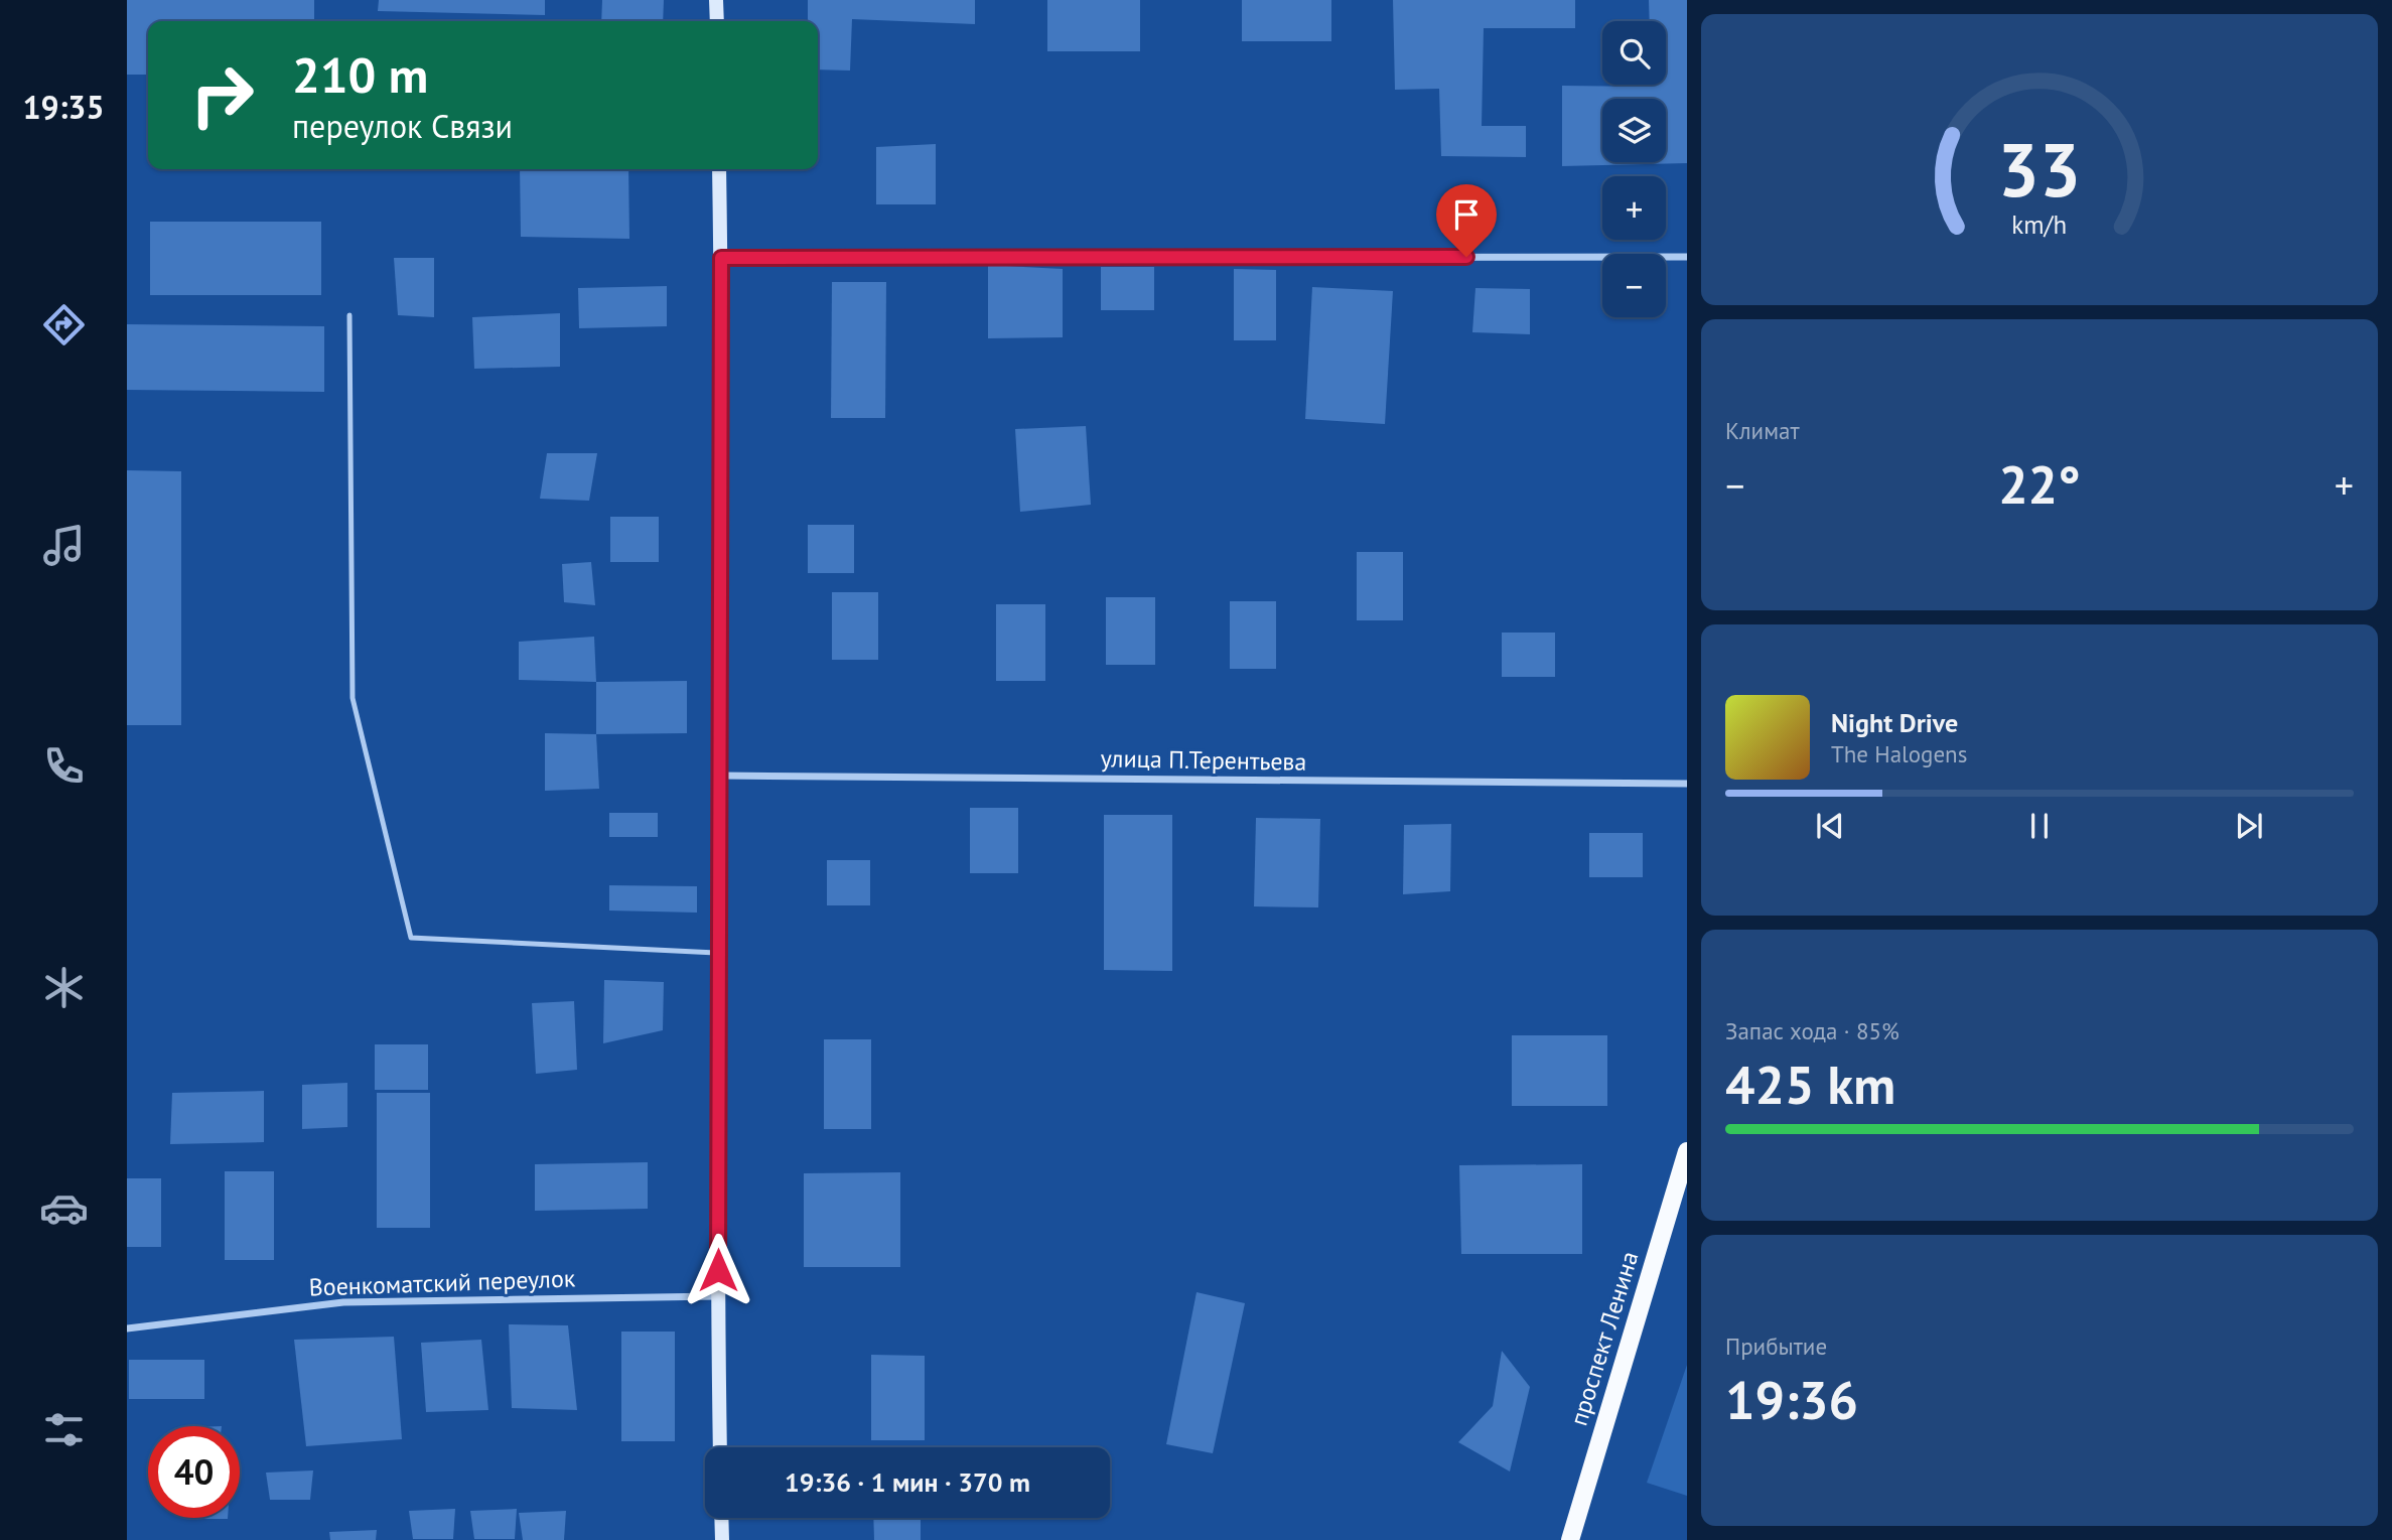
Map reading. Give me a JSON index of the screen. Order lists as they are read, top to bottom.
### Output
{
  "streets": {
    "main road": ["проспект Ленина"],
    "street": ["улица П.Терентьева", "Военкоматский переулок"]
  },
  "page": {
    "tabs": "19:35",
    "map_buttons": ["+", "−"],
    "turn": ["210 m", "переулок Связи"],
    "tile": [
      "Климат",
      ["Запас хода · 85%", "425 km"],
      ["Прибытие", "19:36"]
    ],
    "heat": ["−", "22°", "+"],
    "song": ["Night Drive", "The Halogens"],
    "limit": "40",
    "trip": "19:36 · 1 мин · 370 m",
    "gauge": ["33", "km/h"]
  }
}
